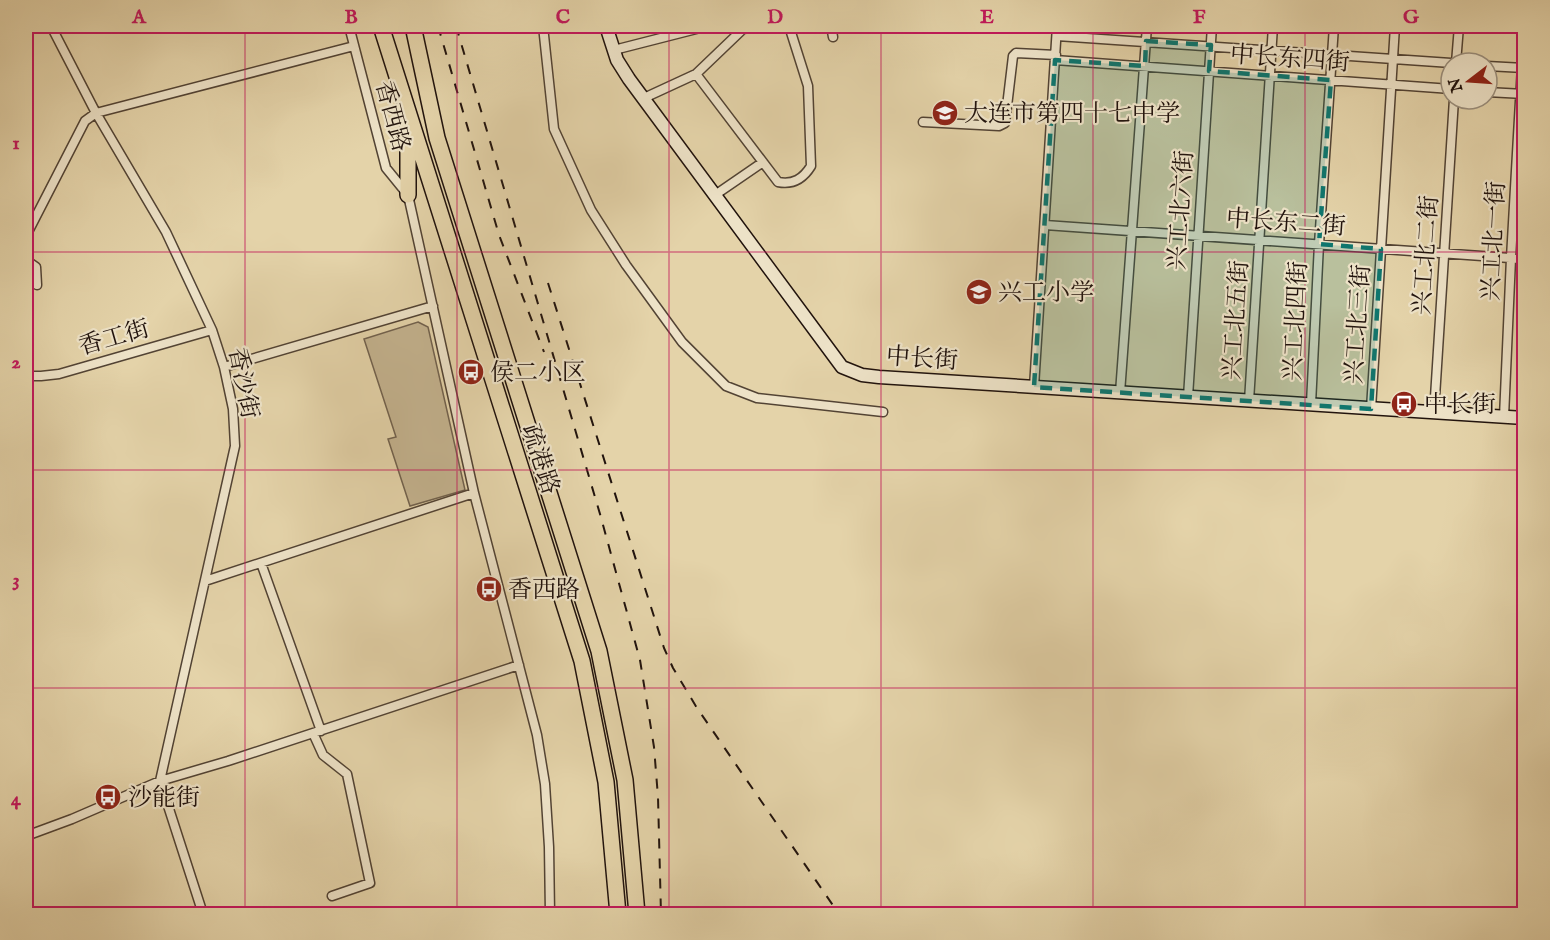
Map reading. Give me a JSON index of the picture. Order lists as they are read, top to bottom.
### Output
{
  "streets": {
    "highway": ["疏港路"],
    "street": [
      "中长东四街",
      "香西路",
      "兴工北六街",
      "中长东二街",
      "兴工北一街",
      "兴工北二街",
      "兴工北五街",
      "兴工北四街",
      "兴工北三街",
      "香工街",
      "中长街",
      "香沙街"
    ]
  },
  "crossings": [
    ["中长东四街", "兴工北六街"],
    ["中长东四街", "兴工北五街"],
    ["中长东四街", "兴工北四街"],
    ["中长东四街", "兴工北三街"],
    ["兴工北六街", "中长东二街"],
    ["兴工北六街", "中长街"],
    ["中长东二街", "兴工北一街"],
    ["中长东二街", "兴工北二街"],
    ["中长东二街", "兴工北五街"],
    ["中长东二街", "兴工北四街"],
    ["中长东二街", "兴工北三街"],
    ["兴工北一街", "中长街"],
    ["兴工北二街", "中长街"],
    ["兴工北五街", "中长街"],
    ["兴工北四街", "中长街"],
    ["兴工北三街", "中长街"],
    ["香工街", "香沙街"]
  ],
  "places": {
    "school or university": ["大连市第四十七中学", "兴工小学"],
    "bus stop": [
      "侯二小区",
      "中长街",
      "香西路",
      "沙能街"
    ]
  },
  "north": "left",
  "grid": {
    "columns": [
      "A",
      "B",
      "C",
      "D",
      "E",
      "F",
      "G"
    ],
    "rows": [
      "1",
      "2",
      "3",
      "4"
    ]
  }
}
